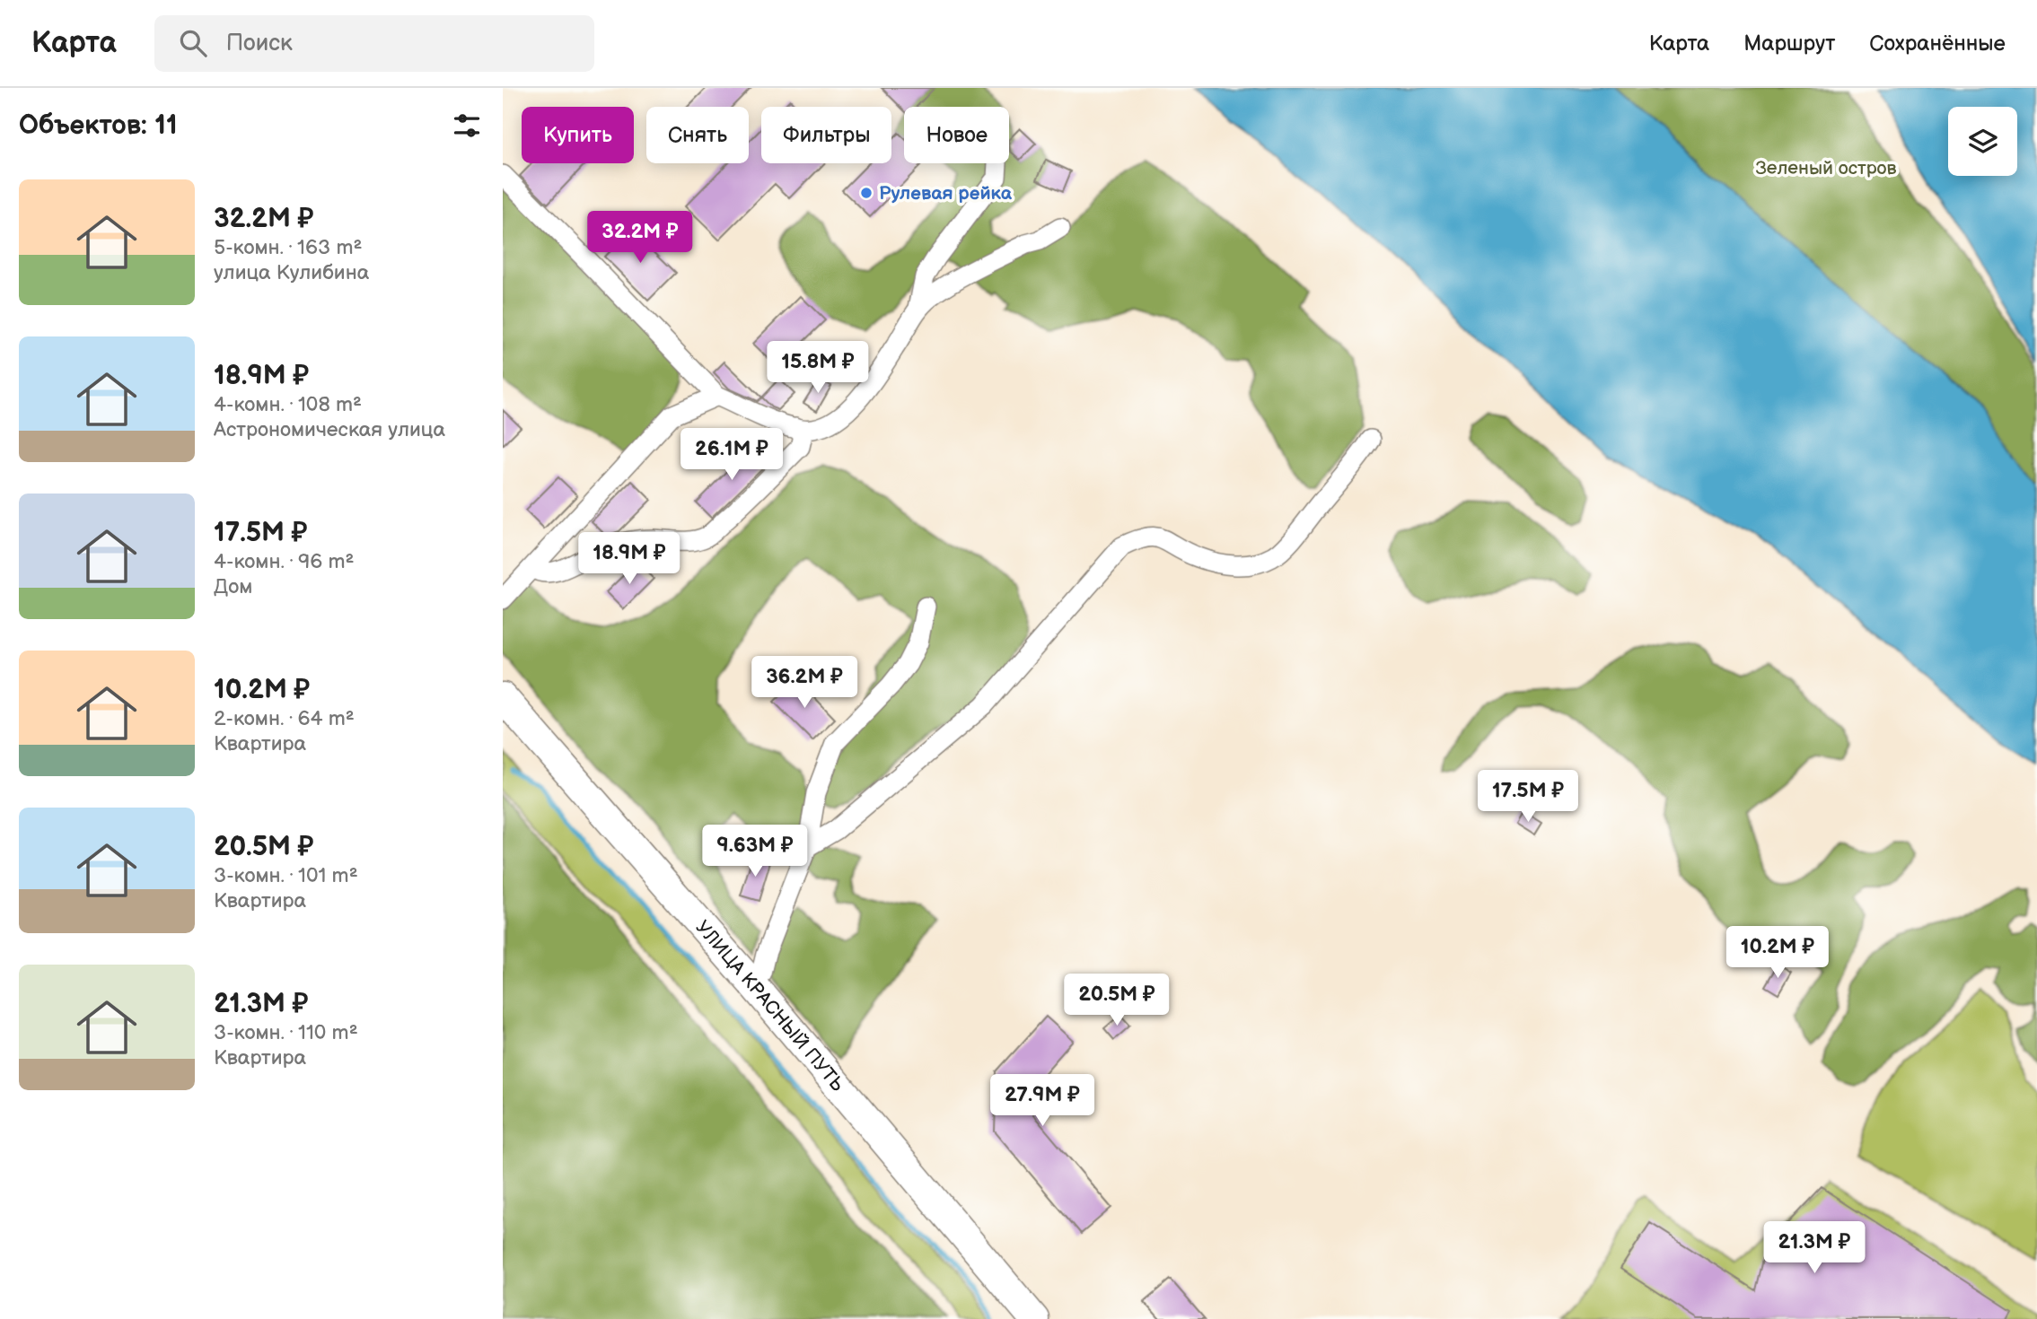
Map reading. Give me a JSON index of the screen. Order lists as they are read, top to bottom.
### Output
{
  "streets": {
    "main road": ["УЛИЦА КРАСНЫЙ ПУТЬ"]
  },
  "parks": ["Зеленый остров"],
  "places": ["Рулевая рейка"],
  "page": {
    "header": "Карта",
    "search": "Поиск",
    "nav": ["Карта", "Маршрут", "Сохранённые"],
    "heading": "Объектов: 11",
    "chip": [
      "Купить",
      "Снять",
      "Фильтры",
      "Новое"
    ],
    "list": [
      {
        "name": "32.2M ₽",
        "note": "5-комн. · 163 m² · улица Кулибина"
      },
      {
        "name": "18.9M ₽",
        "note": "4-комн. · 108 m² · Астрономическая улица"
      },
      {
        "name": "17.5M ₽",
        "note": "4-комн. · 96 m² · Дом"
      },
      {
        "name": "10.2M ₽",
        "note": "2-комн. · 64 m² · Квартира"
      },
      {
        "name": "20.5M ₽",
        "note": "3-комн. · 101 m² · Квартира"
      },
      {
        "name": "21.3M ₽",
        "note": "3-комн. · 110 m² · Квартира"
      }
    ],
    "price": [
      "32.2M ₽",
      "15.8M ₽",
      "26.1M ₽",
      "18.9M ₽",
      "36.2M ₽",
      "17.5M ₽",
      "9.63M ₽",
      "10.2M ₽",
      "20.5M ₽",
      "27.9M ₽",
      "21.3M ₽"
    ]
  }
}
